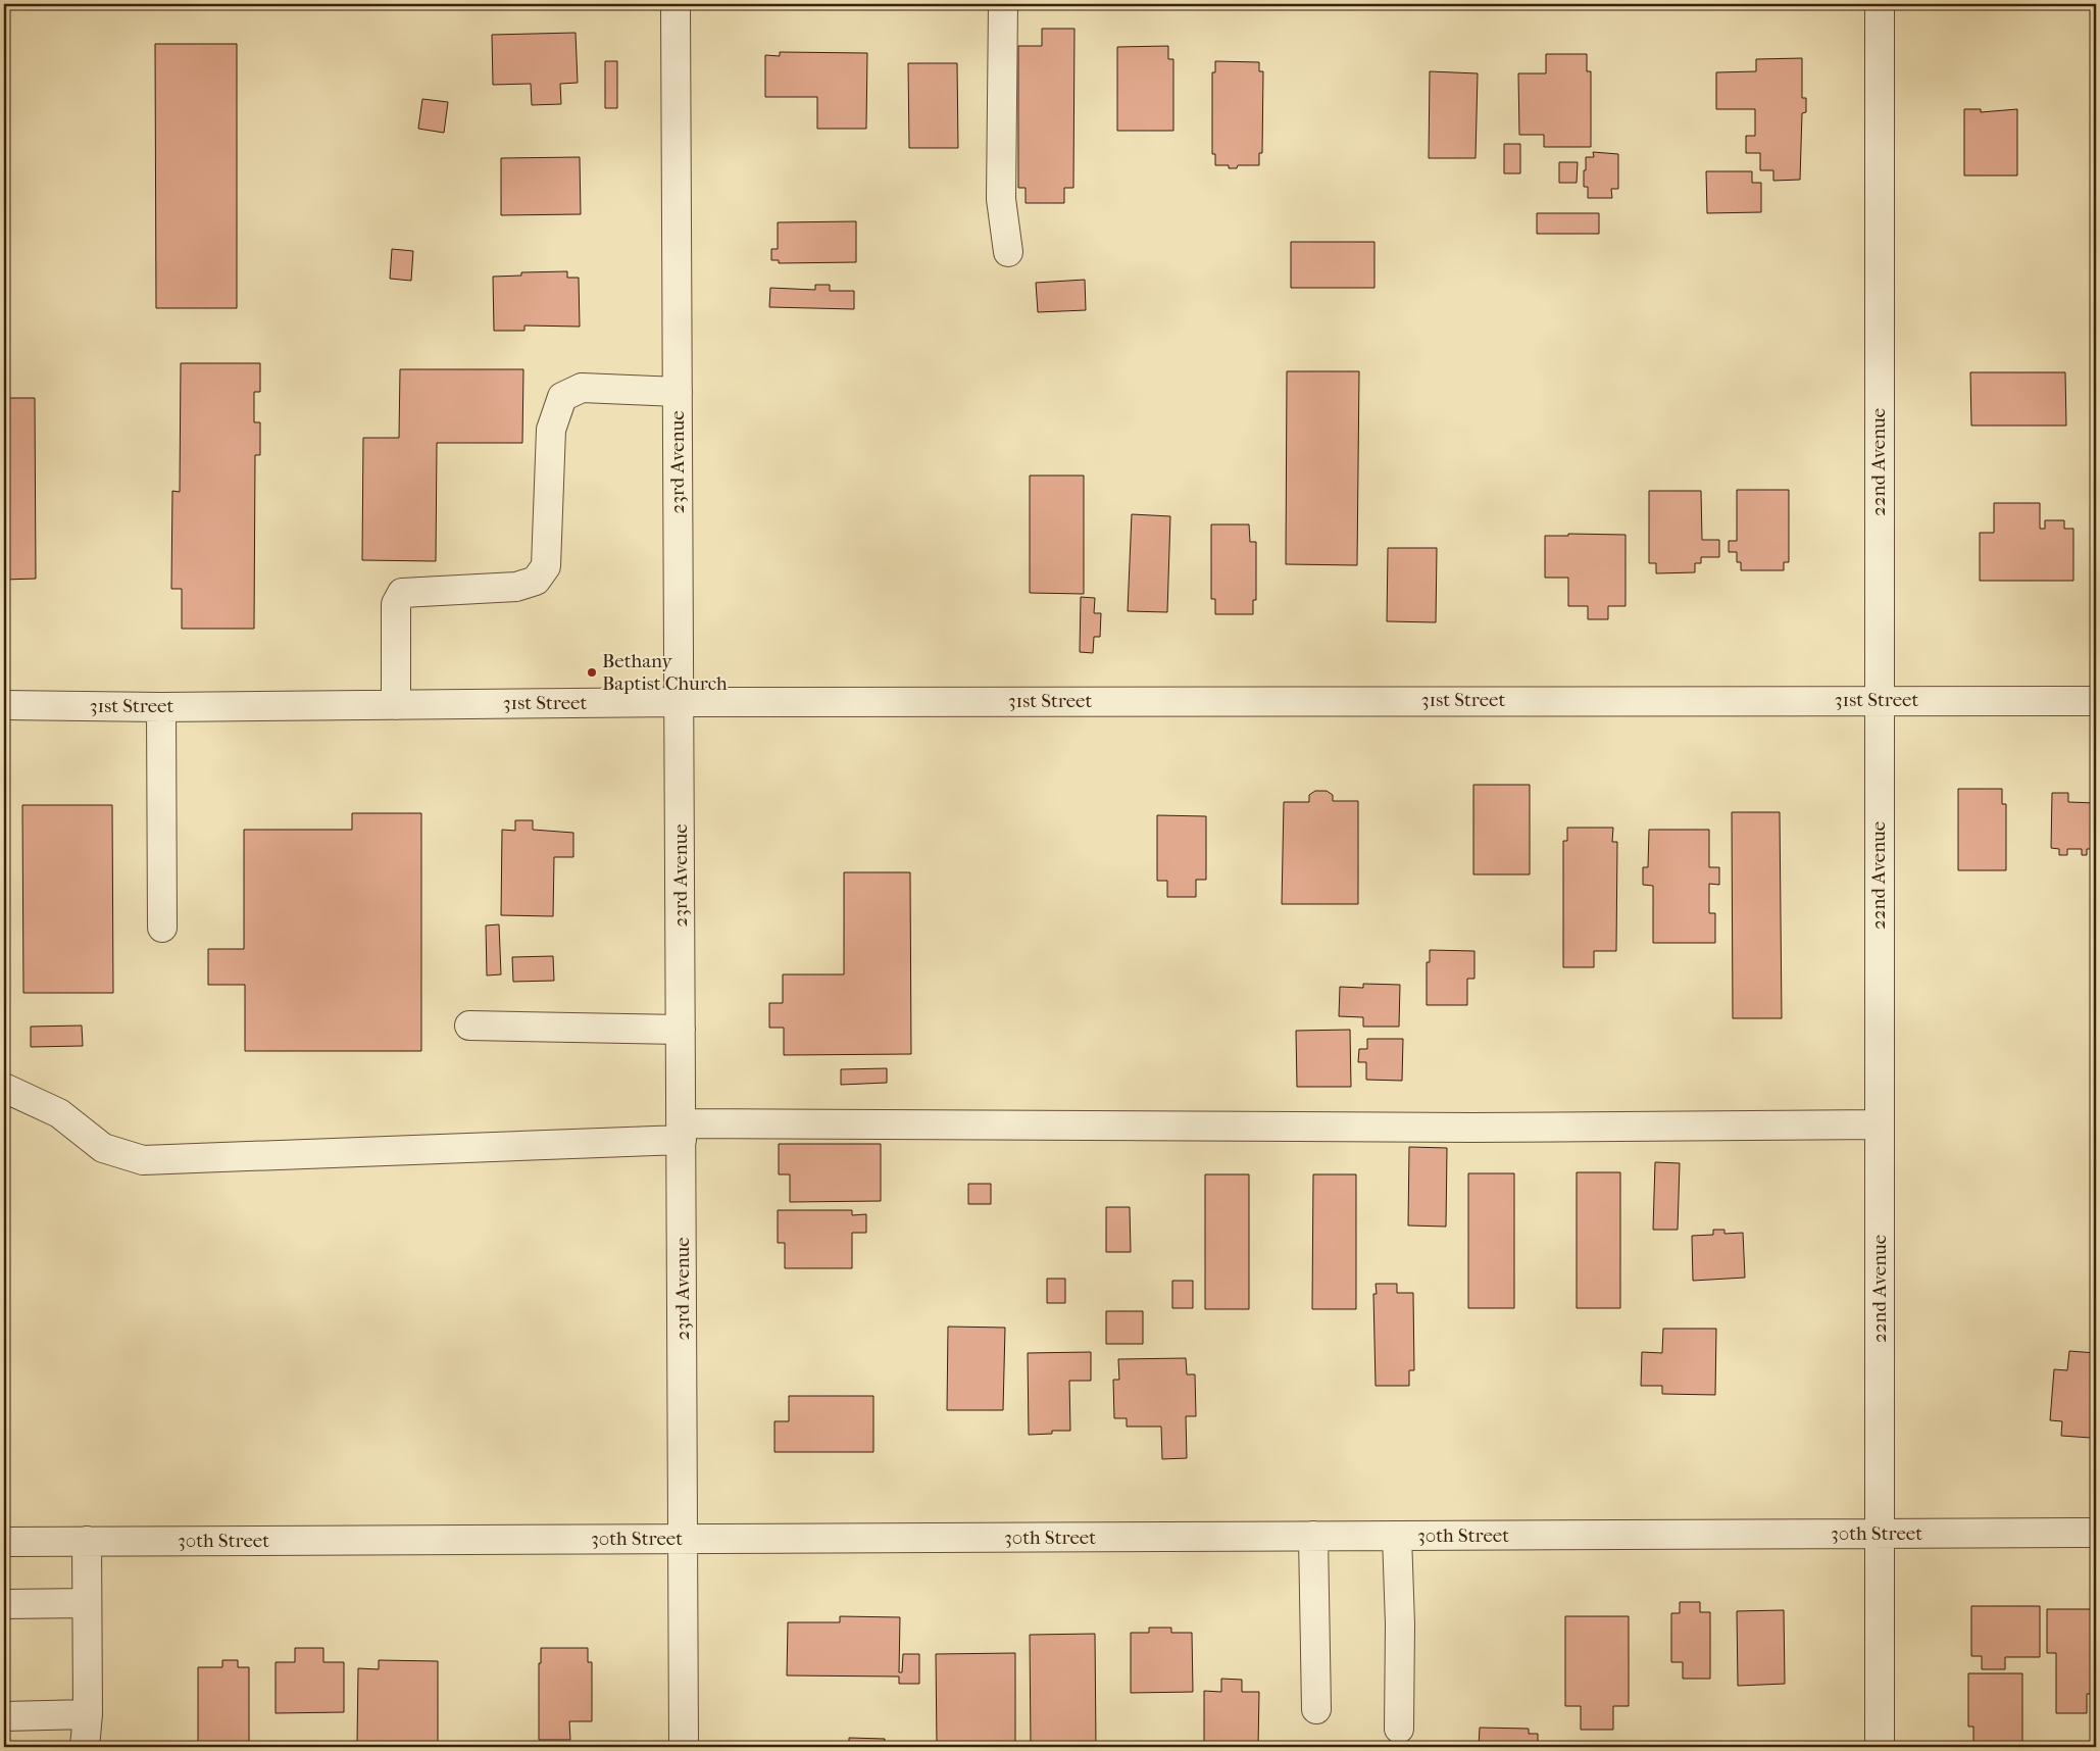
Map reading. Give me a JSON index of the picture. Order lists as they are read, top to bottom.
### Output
{
  "streets": {
    "street": [
      "23rd Avenue",
      "22nd Avenue",
      "31st Street",
      "30th Street"
    ]
  },
  "crossings": [
    ["23rd Avenue", "31st Street"],
    ["23rd Avenue", "30th Street"],
    ["22nd Avenue", "31st Street"],
    ["22nd Avenue", "30th Street"]
  ],
  "places": ["Bethany Baptist Church"]
}
